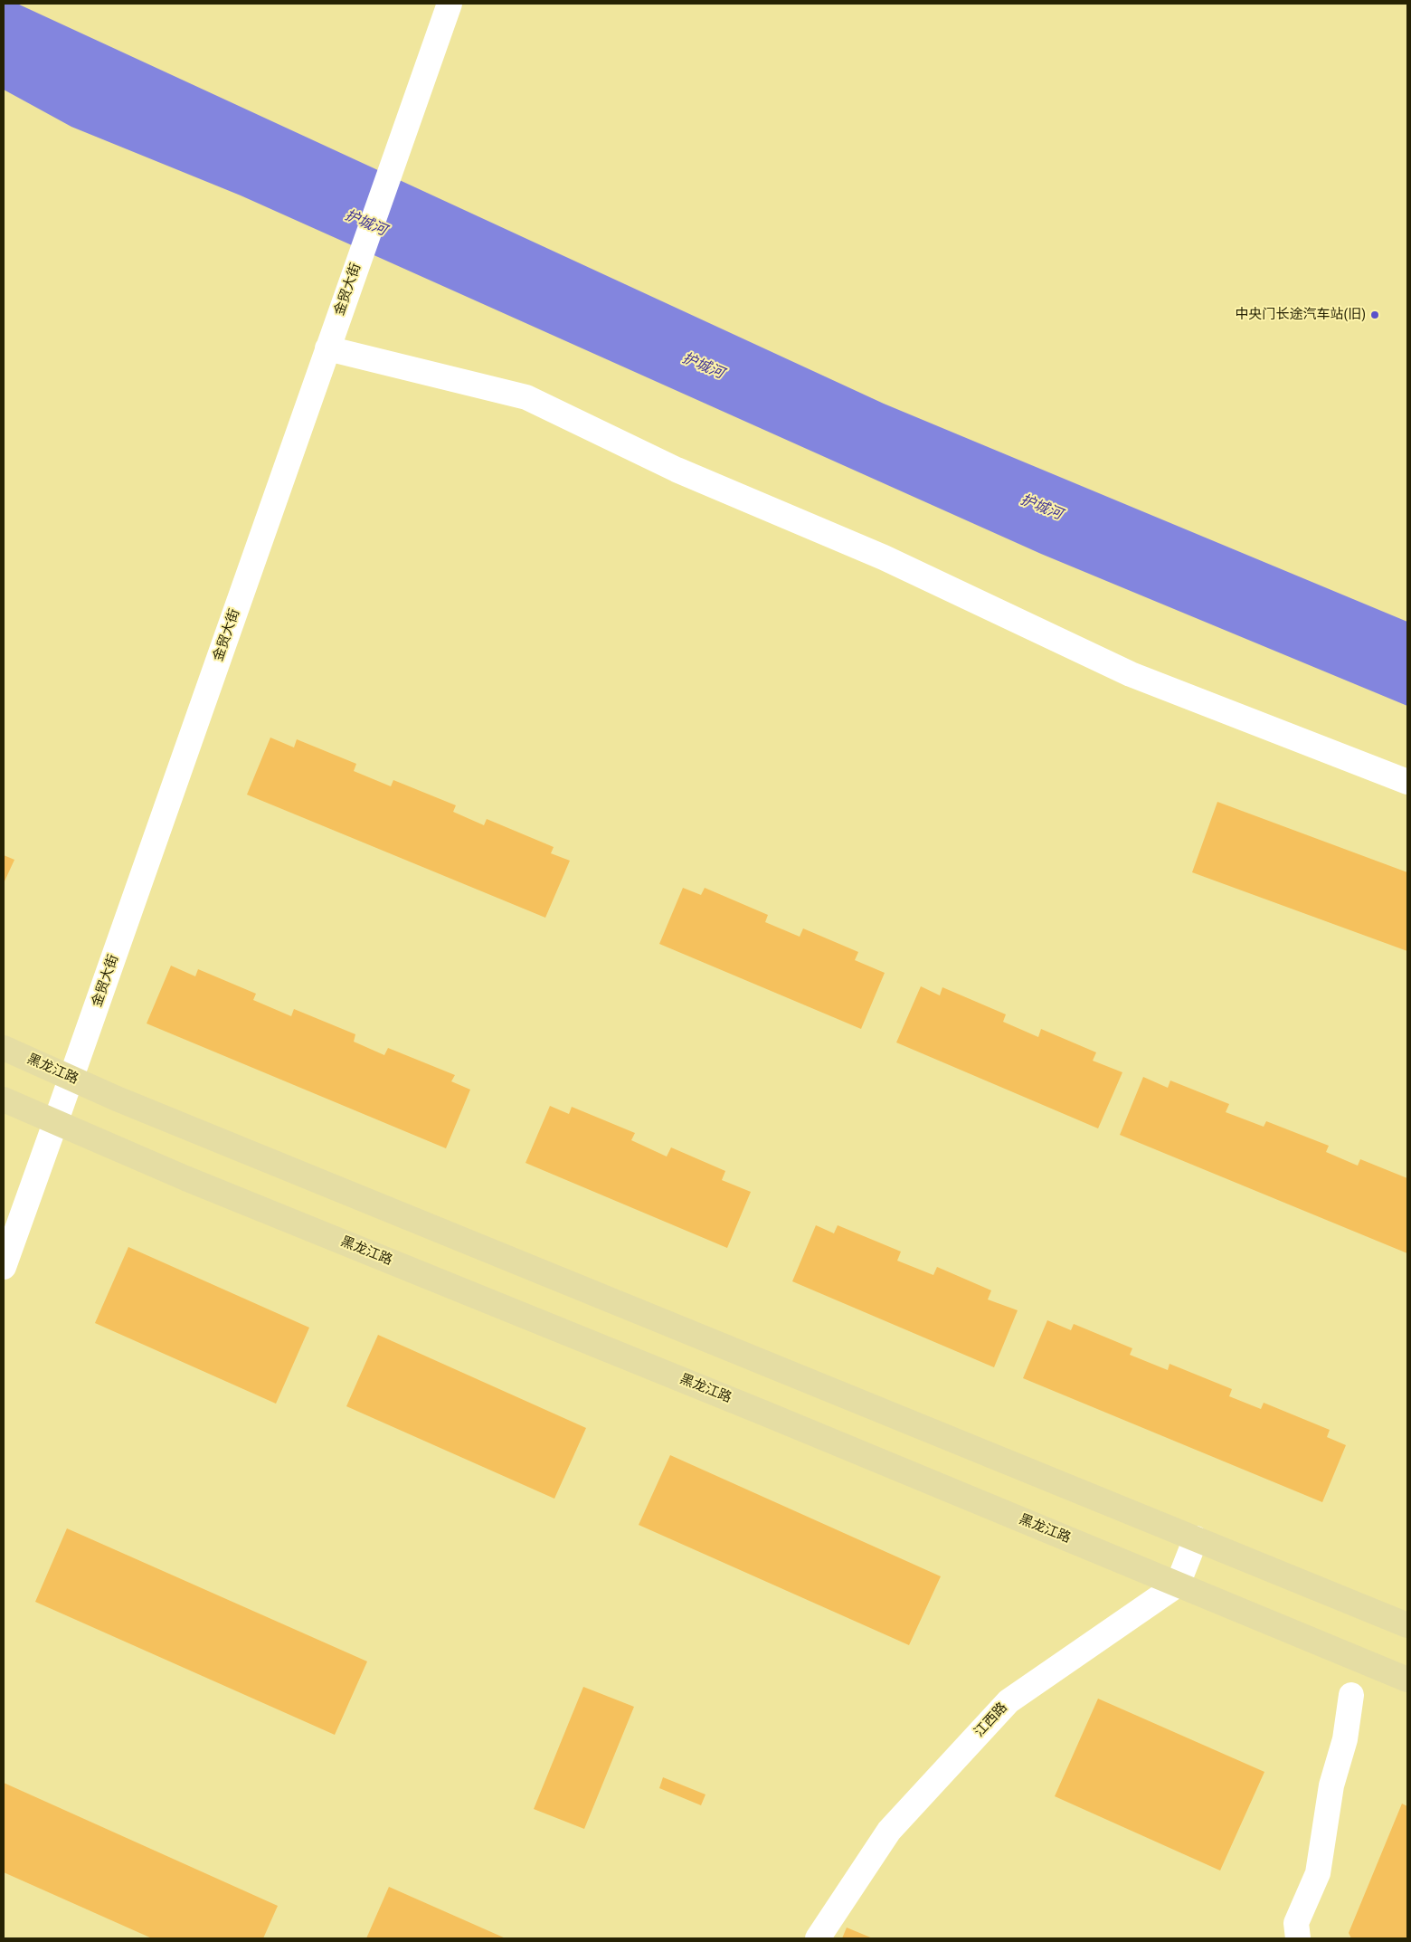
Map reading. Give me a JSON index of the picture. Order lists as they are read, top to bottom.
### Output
{
  "streets": {
    "main road": ["黑龙江路"],
    "street": ["金贸大街", "江西路"]
  },
  "crossings": [
    ["金贸大街", "黑龙江路"],
    ["黑龙江路", "江西路"]
  ],
  "water": ["护城河"],
  "places": ["中央门长途汽车站(旧)"]
}
